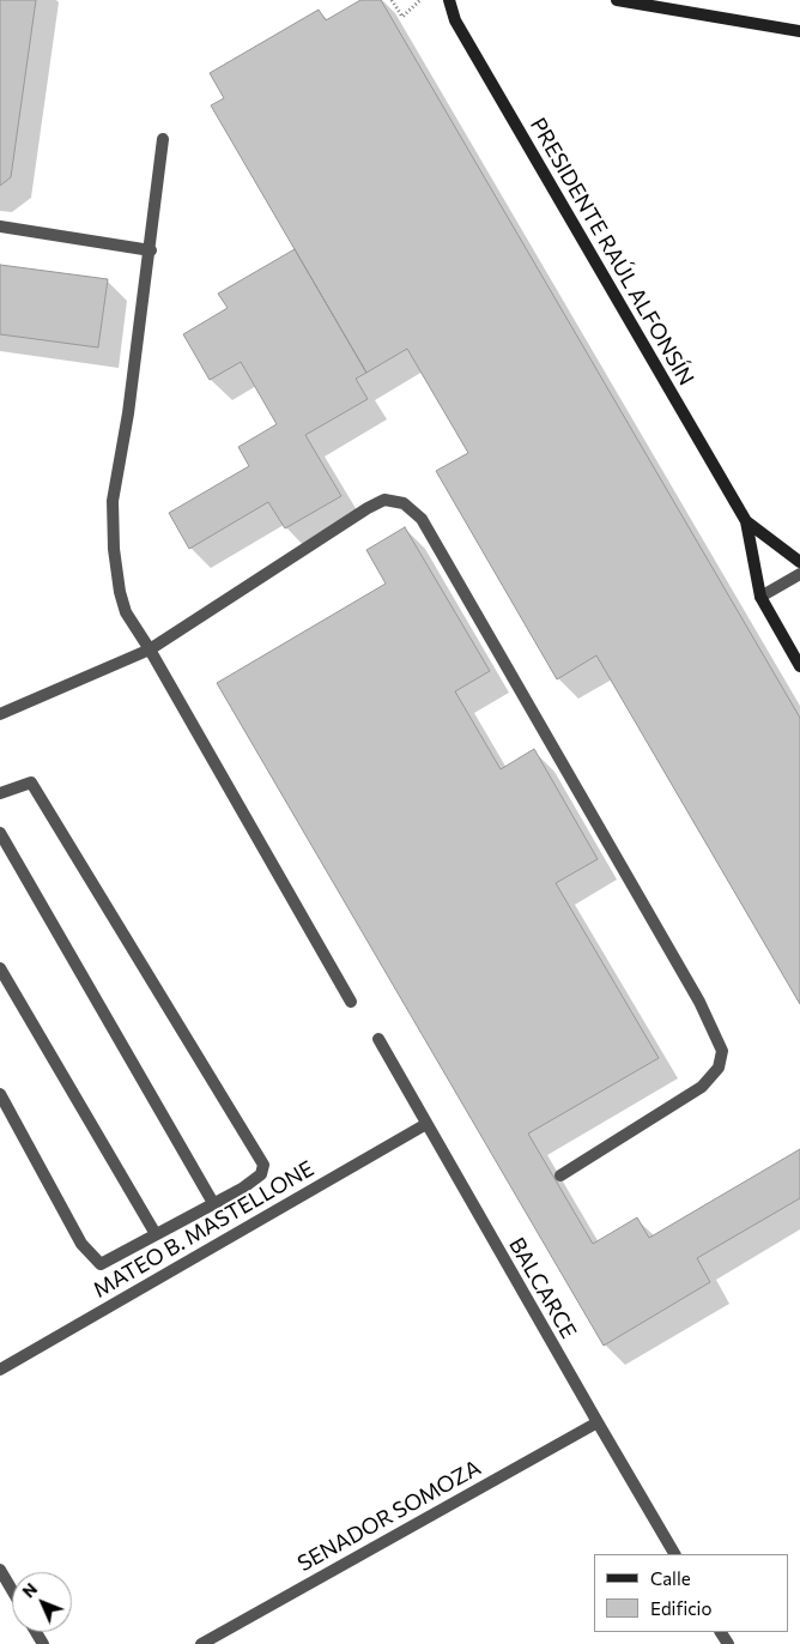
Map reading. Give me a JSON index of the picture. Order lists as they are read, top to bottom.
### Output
{
  "streets": {
    "main road": ["PRESIDENTE RAÚL ALFONSÍN"],
    "street": ["MATEO B. MASTELLONE", "BALCARCE", "SENADOR SOMOZA"]
  },
  "crossings": [
    ["MATEO B. MASTELLONE", "BALCARCE"],
    ["BALCARCE", "SENADOR SOMOZA"]
  ],
  "legend": ["Calle", "Edificio"],
  "north": "top left"
}
